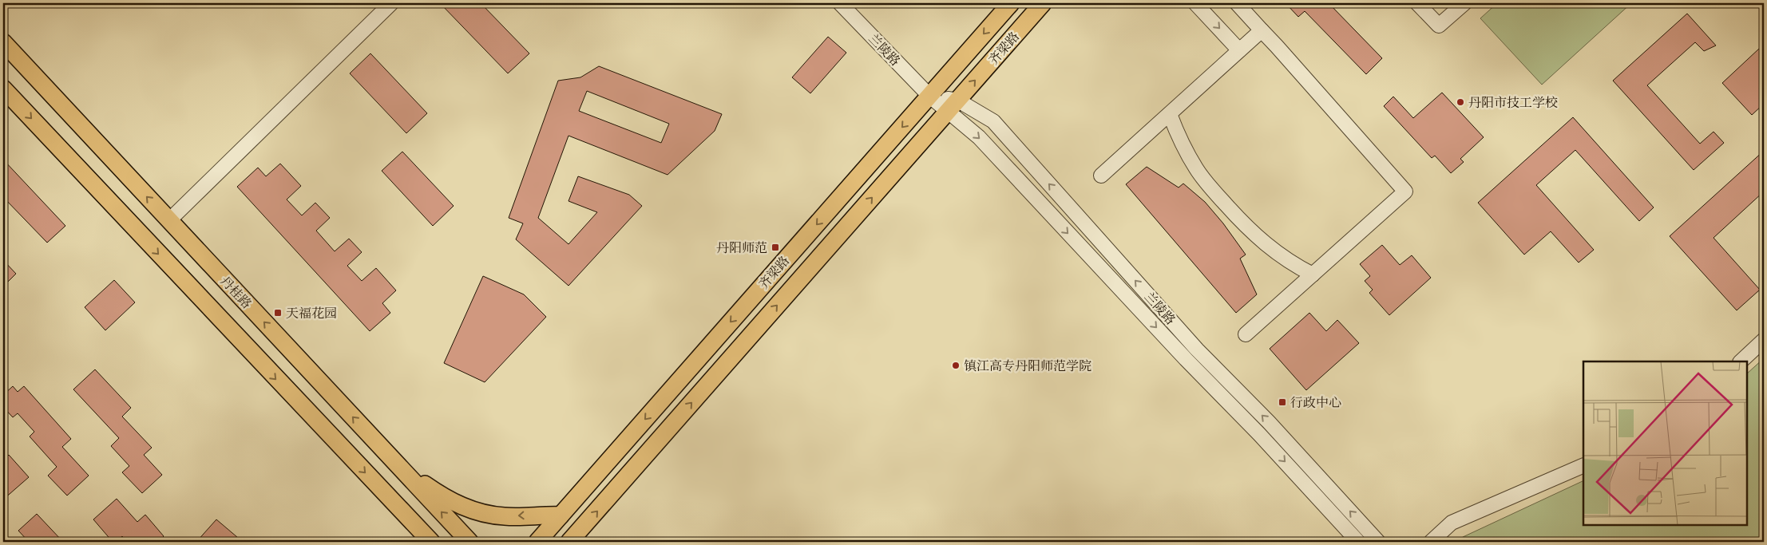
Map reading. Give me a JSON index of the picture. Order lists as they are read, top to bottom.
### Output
{
  "streets": {
    "main road": ["齐梁路", "丹桂路"],
    "street": ["兰陵路"]
  },
  "crossings": [
    ["齐梁路", "兰陵路"]
  ],
  "places": {
    "other": ["丹阳市技工学校", "镇江高专丹阳师范学院"],
    "transit": ["丹阳师范", "天福花园", "行政中心"]
  }
}
